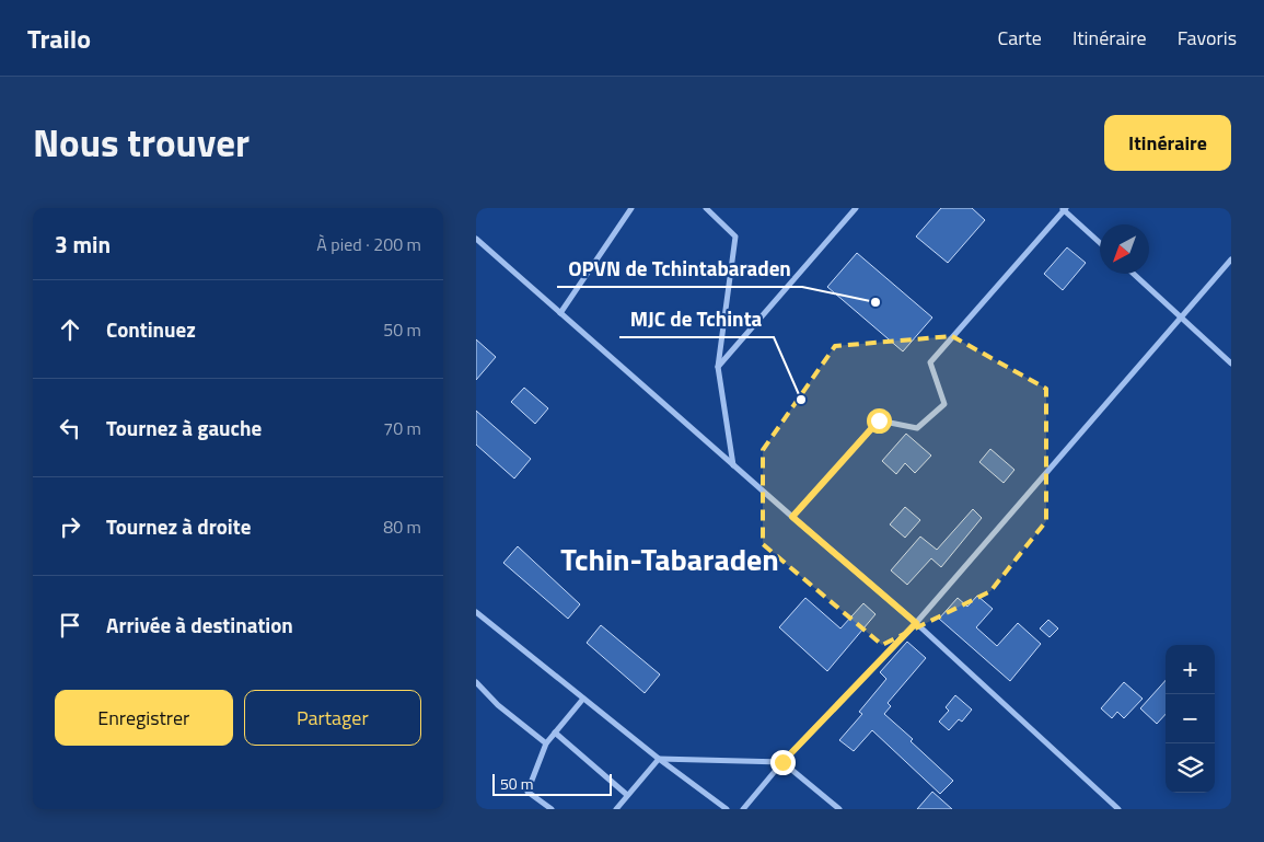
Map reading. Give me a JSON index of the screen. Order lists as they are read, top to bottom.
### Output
{
  "districts": ["Tchin-Tabaraden"],
  "places": ["OPVN de Tchintabaraden", "MJC de Tchinta"],
  "scale_bar": "50 m",
  "north": "bottom left",
  "page": {
    "header": "Trailo",
    "nav": ["Carte", "Itinéraire", "Favoris"],
    "title": "Nous trouver",
    "buttons": [
      "Itinéraire",
      ["Enregistrer", "Partager"]
    ],
    "heading": ["3 min", "À pied · 200 m"],
    "list": [
      ["Continuez", "50 m"],
      ["Tournez à gauche", "70 m"],
      ["Tournez à droite", "80 m"],
      "Arrivée à destination"
    ],
    "map_buttons": ["+", "−"],
    "scale": "50 m"
  }
}
